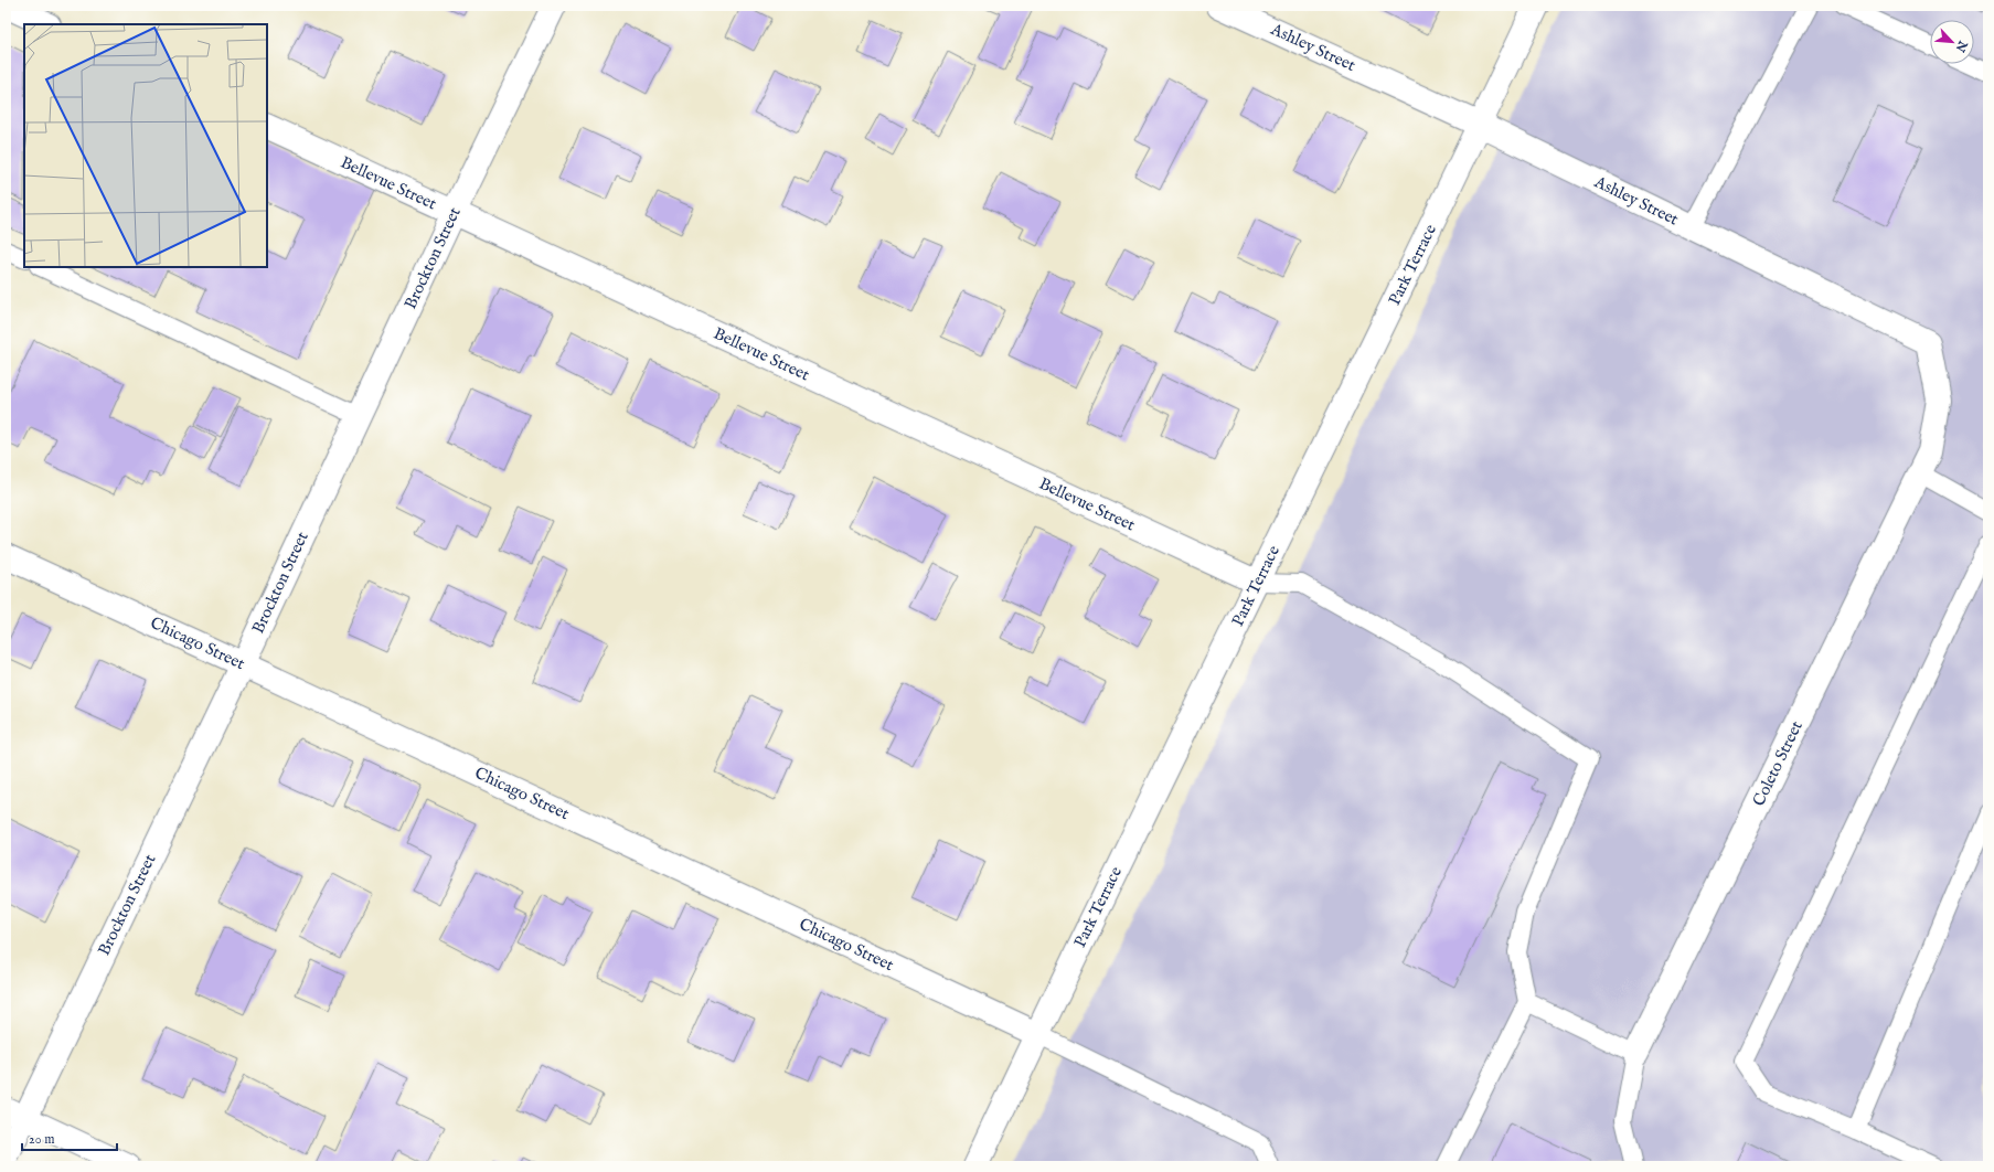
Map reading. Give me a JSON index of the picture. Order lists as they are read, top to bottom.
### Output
{
  "streets": {
    "street": [
      "Ashley Street",
      "Bellevue Street",
      "Brockton Street",
      "Park Terrace",
      "Chicago Street",
      "Coleto Street"
    ]
  },
  "crossings": [
    ["Ashley Street", "Park Terrace"],
    ["Ashley Street", "Coleto Street"],
    ["Bellevue Street", "Brockton Street"],
    ["Bellevue Street", "Park Terrace"],
    ["Brockton Street", "Chicago Street"],
    ["Park Terrace", "Chicago Street"]
  ],
  "scale_bar": "20 m",
  "north": "bottom right"
}
